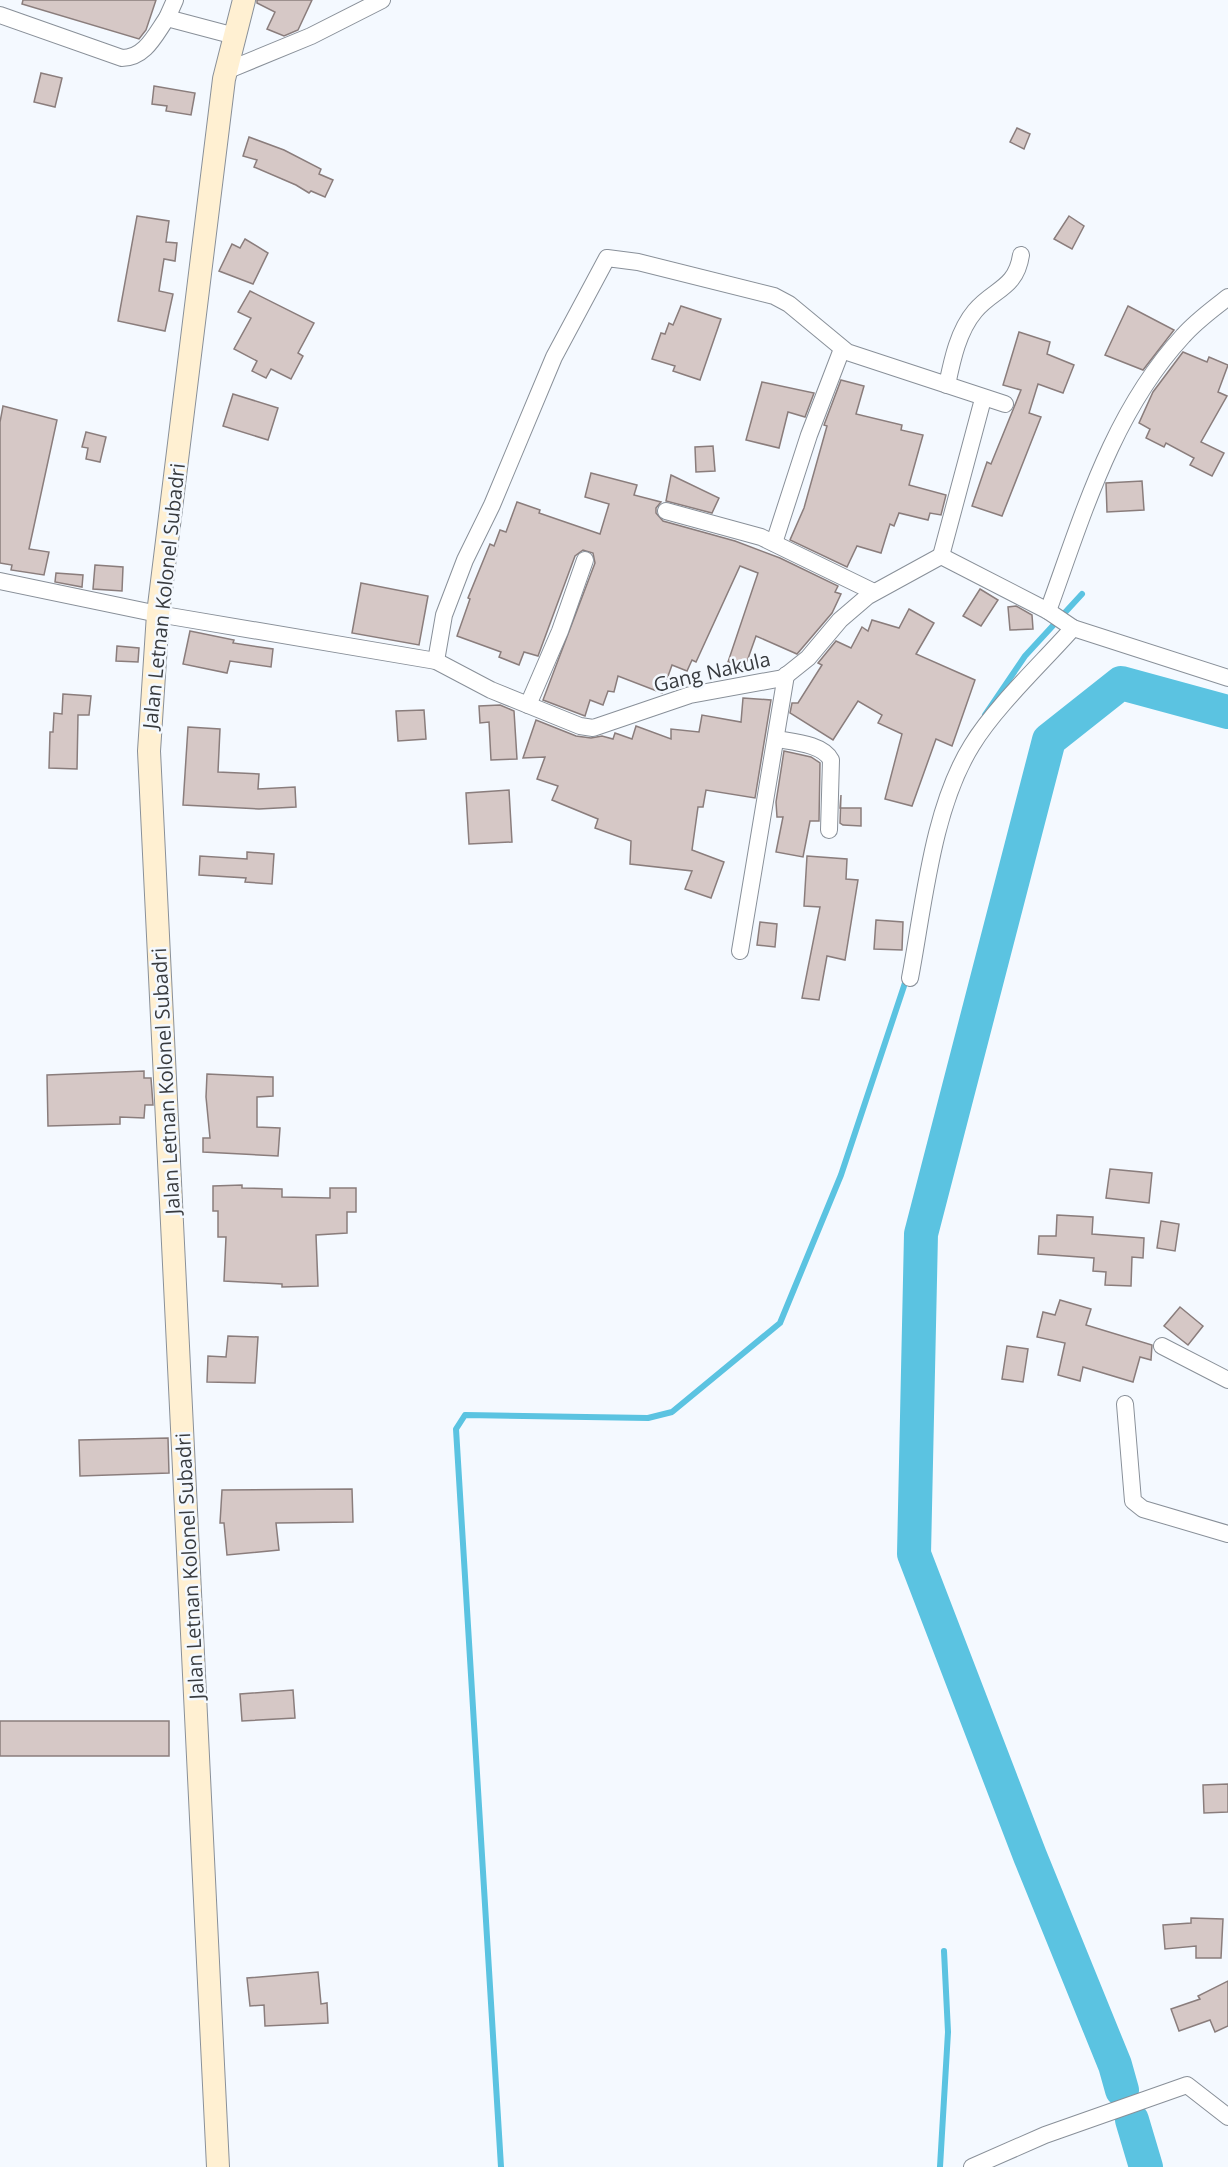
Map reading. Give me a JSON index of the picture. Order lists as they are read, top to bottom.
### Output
{
  "streets": {
    "main road": ["Jalan Letnan Kolonel Subadri"],
    "street": ["Gang Nakula"]
  },
  "crossings": [
    ["Jalan Letnan Kolonel Subadri", "Gang Nakula"]
  ]
}
